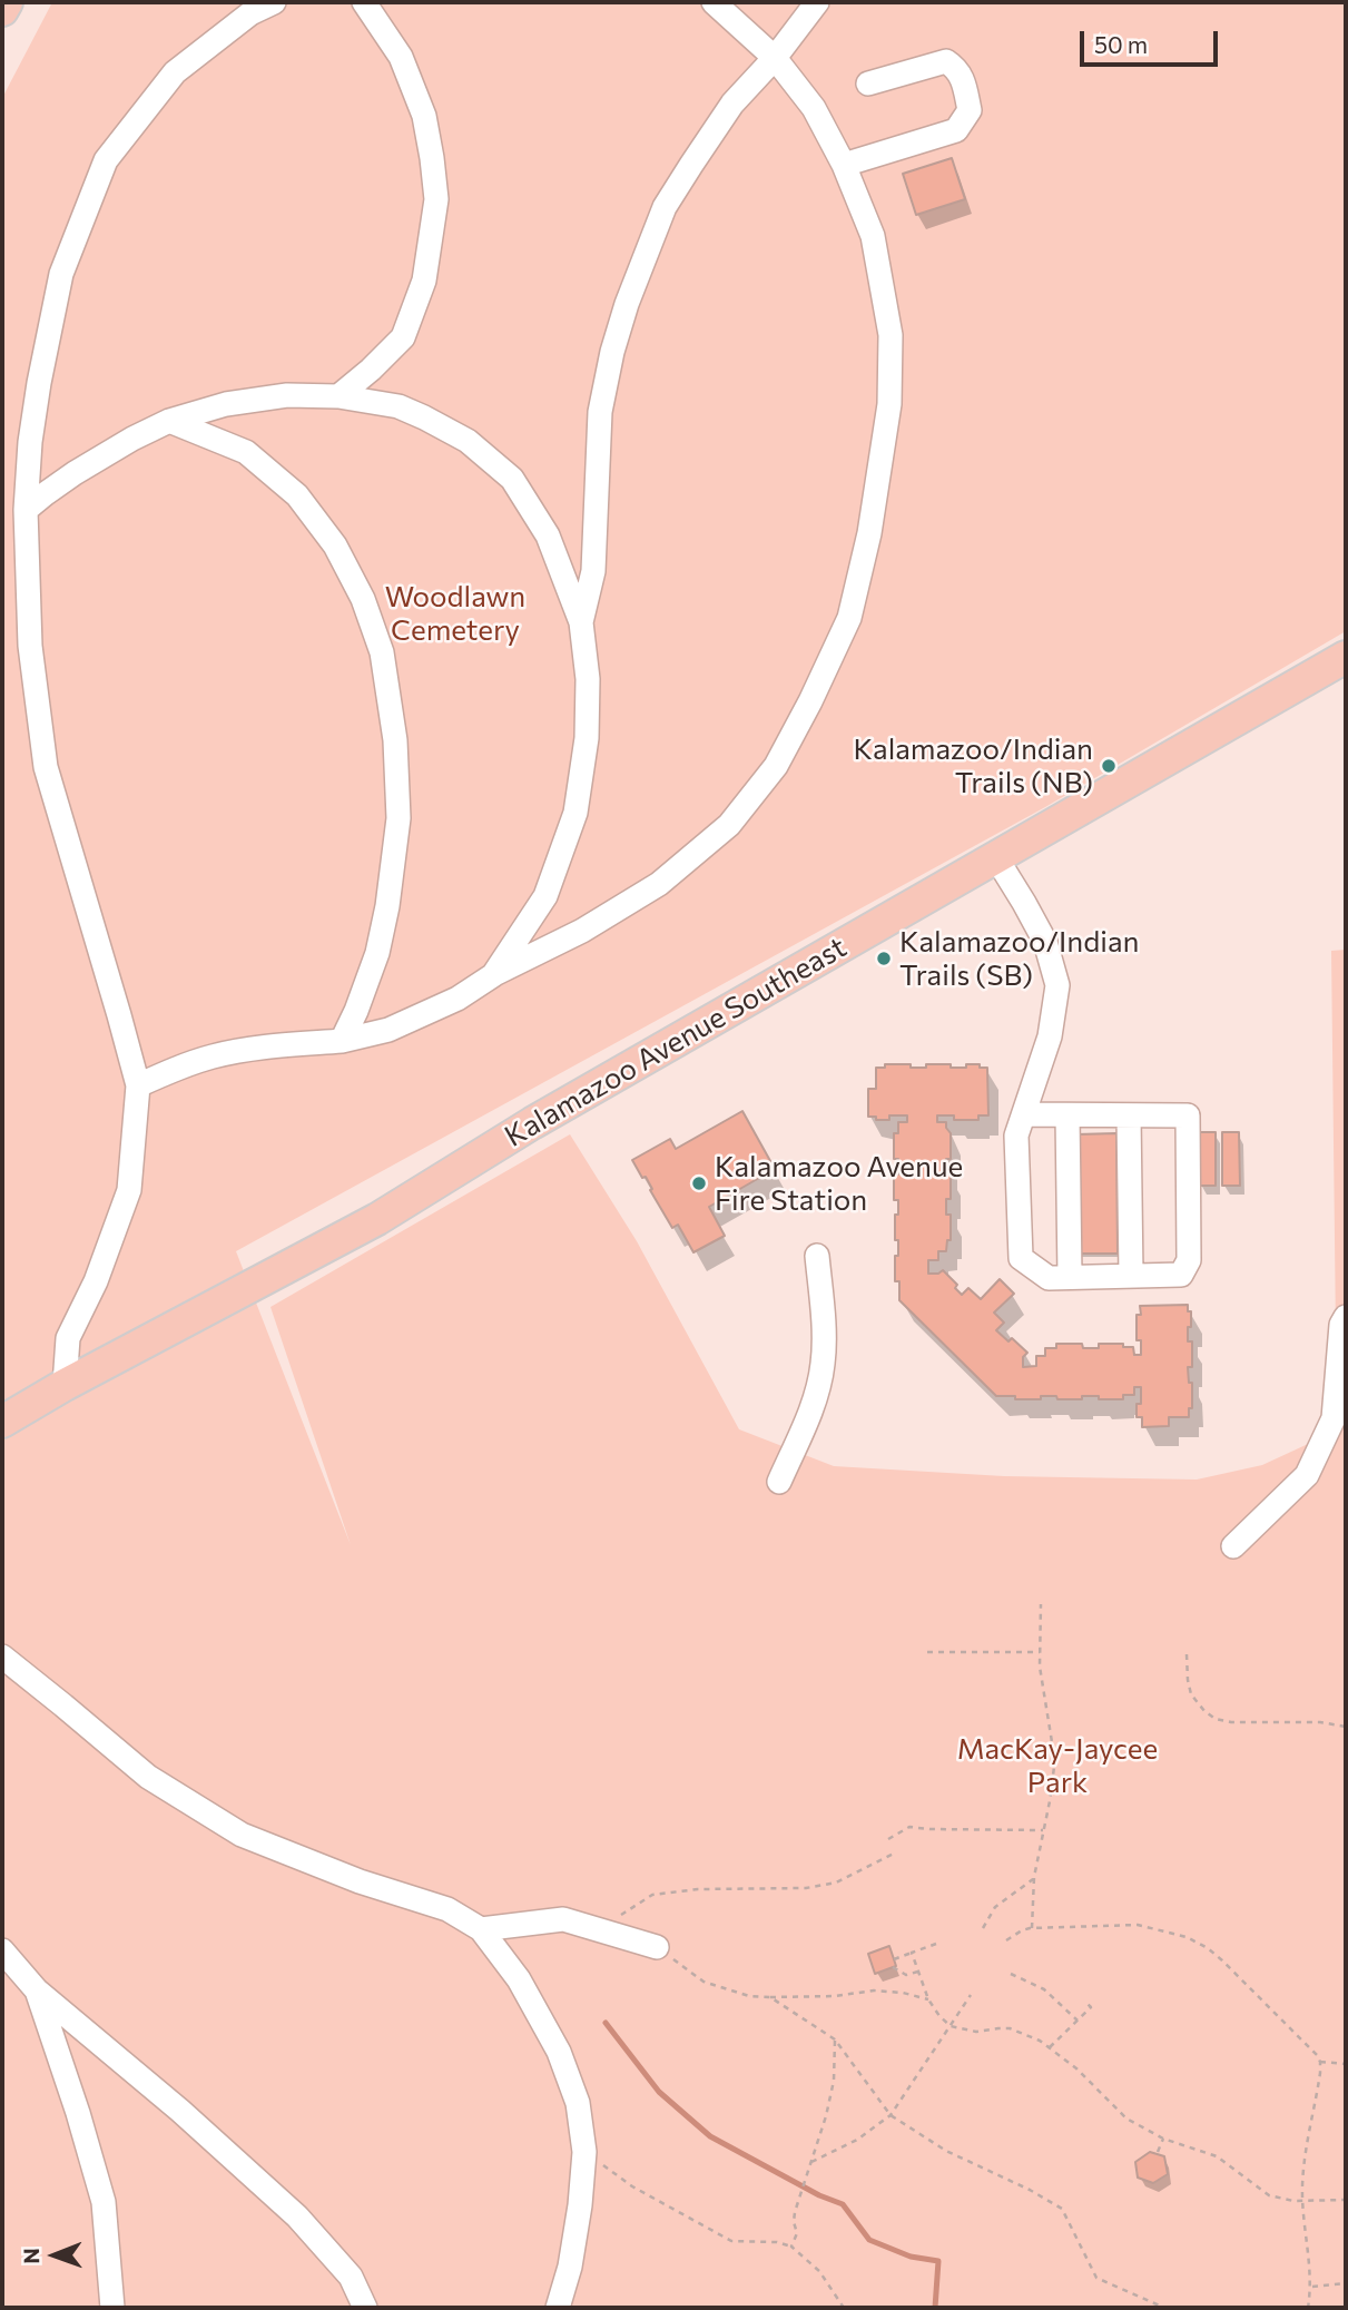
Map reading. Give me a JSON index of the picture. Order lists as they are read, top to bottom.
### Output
{
  "streets": {
    "main road": ["Kalamazoo Avenue Southeast"]
  },
  "parks": ["Woodlawn Cemetery", "MacKay-Jaycee Park"],
  "places": ["Kalamazoo/Indian Trails (NB)", "Kalamazoo/Indian Trails (SB)", "Kalamazoo Avenue Fire Station"],
  "scale_bar": "50 m",
  "north": "left"
}
